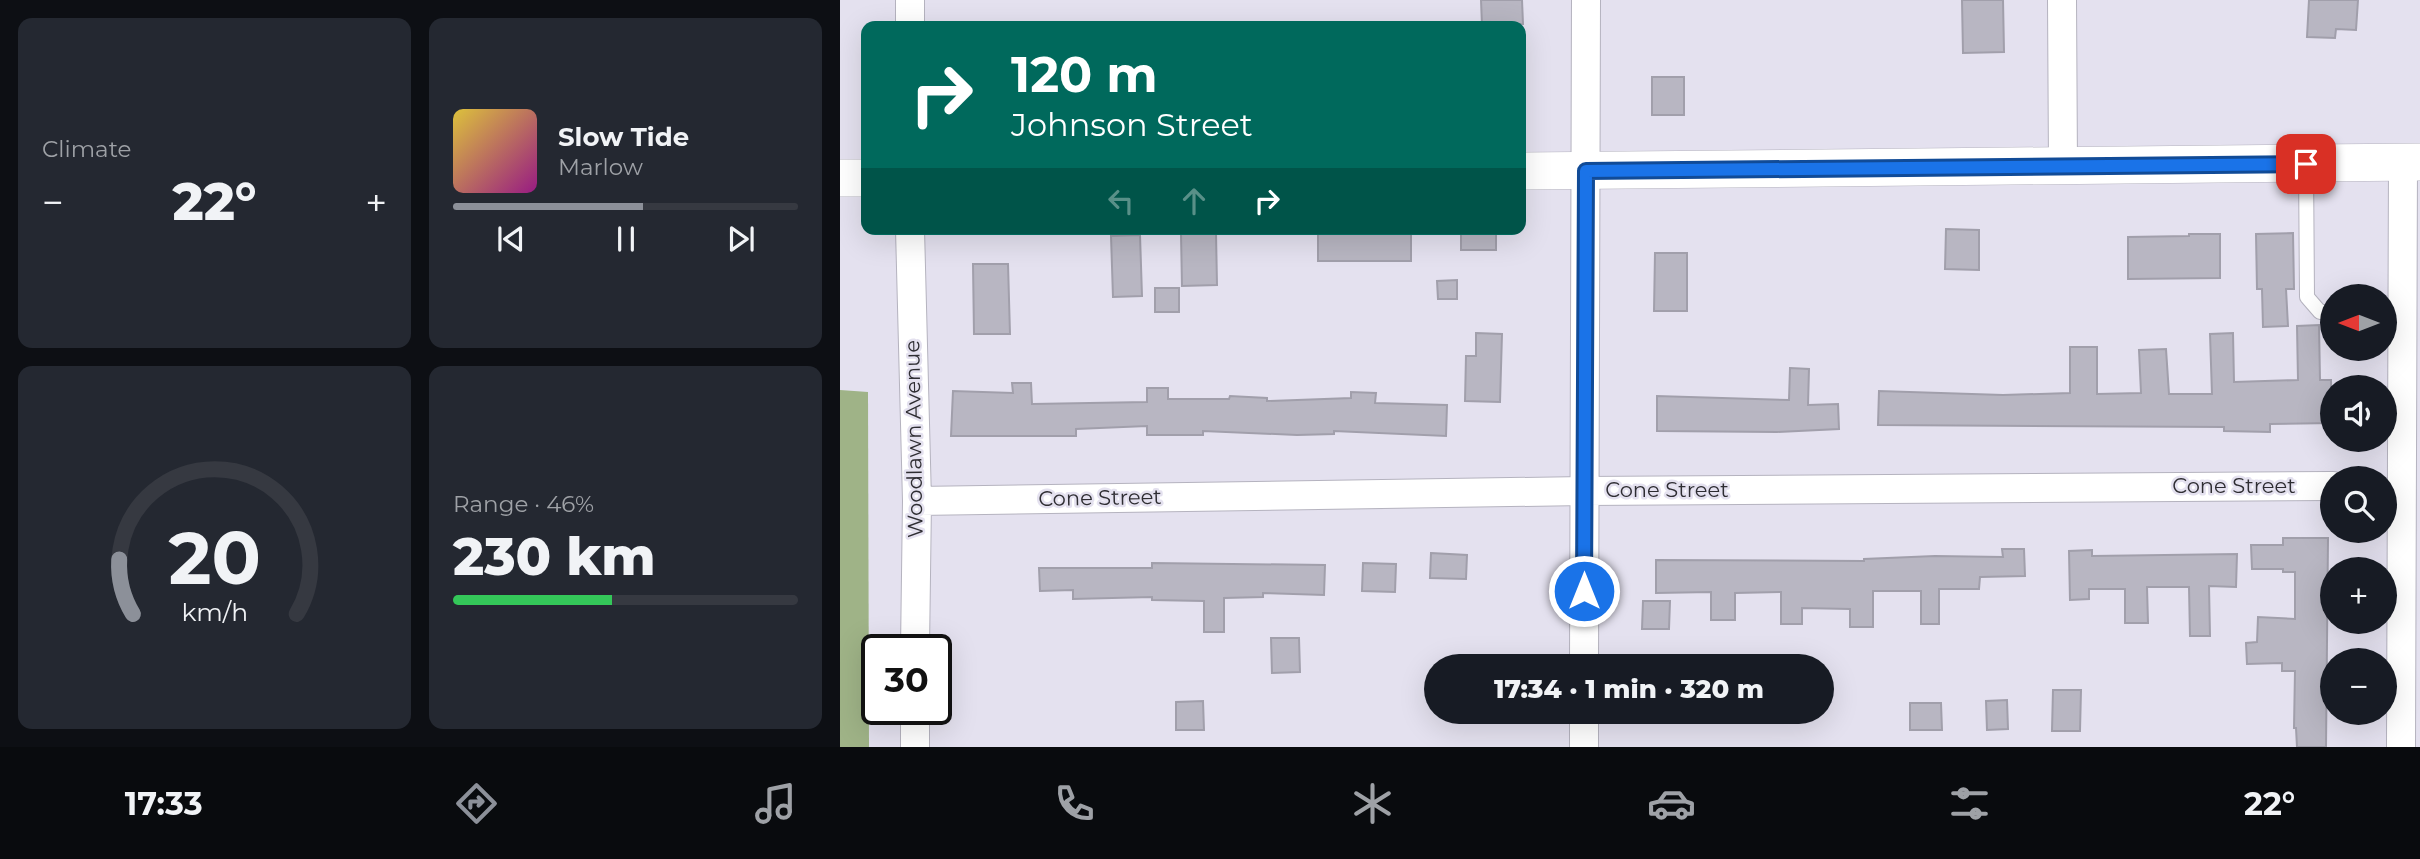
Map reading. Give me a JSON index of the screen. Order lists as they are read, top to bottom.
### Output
{
  "streets": {
    "street": ["Woodlawn Avenue", "Cone Street"]
  },
  "crossings": [
    ["Woodlawn Avenue", "Cone Street"]
  ],
  "north": "left",
  "page": {
    "tile": [
      "Climate",
      ["Range · 46%", "230 km"]
    ],
    "turn": ["120 m", "Johnson Street"],
    "song": ["Slow Tide", "Marlow"],
    "heat": ["−", "22°", "+"],
    "map_buttons": ["+", "−"],
    "limit": "30",
    "trip": "17:34 · 1 min · 320 m",
    "tabs": ["17:33", "22°"],
    "gauge": ["20", "km/h"]
  }
}
